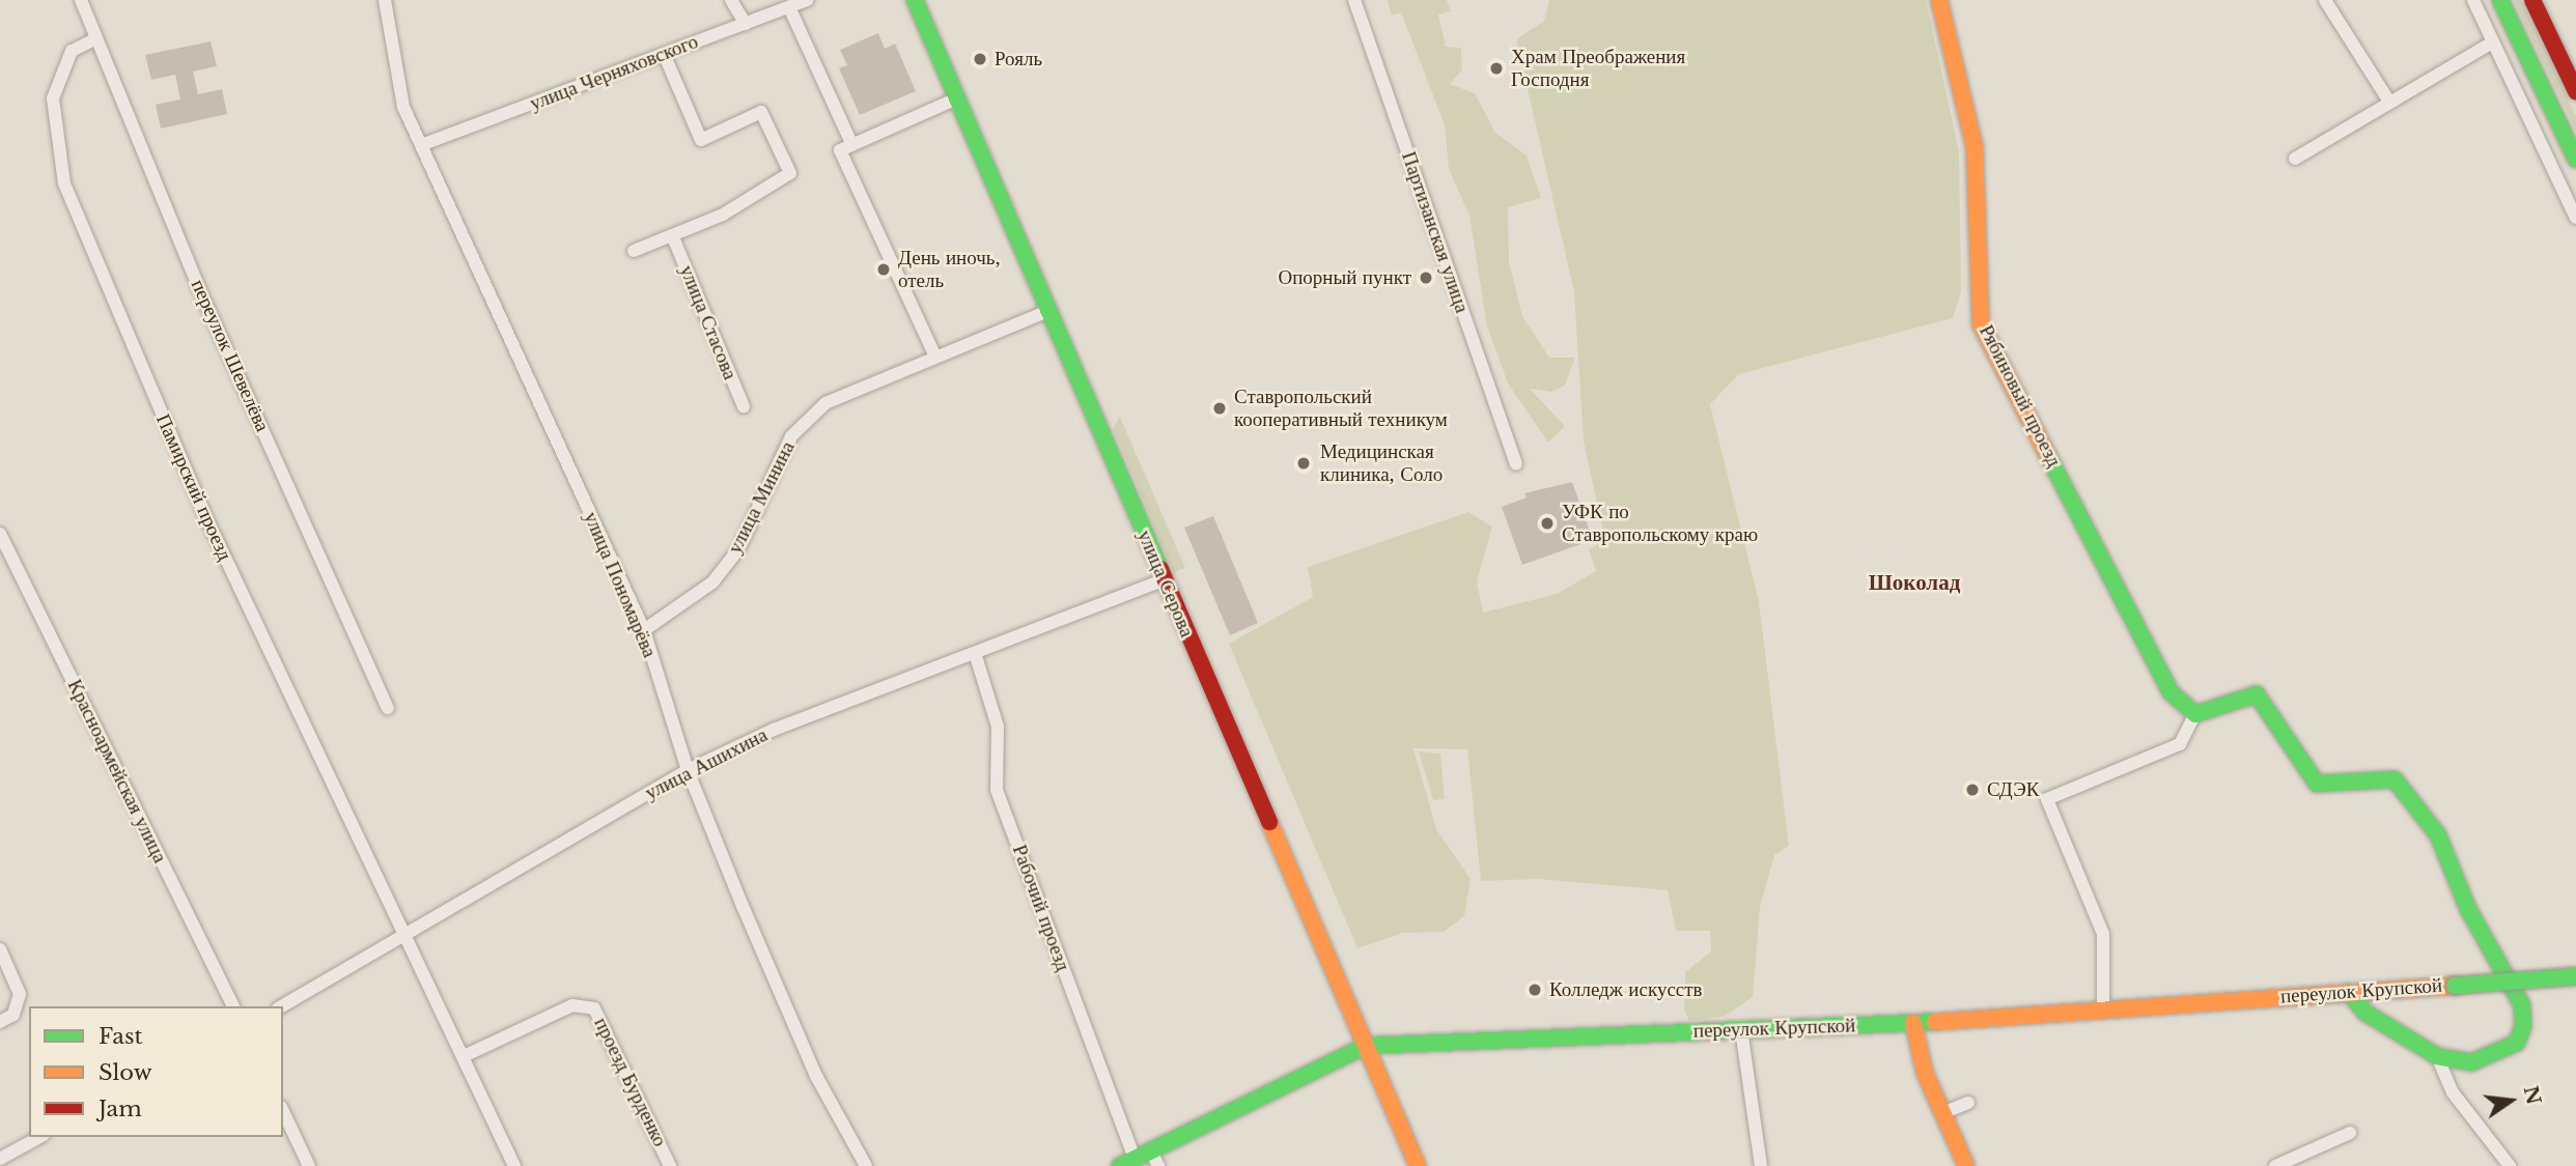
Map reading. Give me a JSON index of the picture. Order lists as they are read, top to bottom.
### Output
{
  "streets": {
    "street": [
      "улица Черняховского",
      "Партизанская улица",
      "улица Стасова",
      "переулок Шевелёва",
      "Рябиновый проезд",
      "Памирский проезд",
      "улица Минина",
      "улица Серова",
      "улица Пономарёва",
      "улица Ашихина",
      "Красноармейская улица",
      "Рабочий проезд",
      "переулок Крупской",
      "проезд Бурденко"
    ]
  },
  "crossings": [
    ["улица Черняховского", "улица Пономарёва"],
    ["переулок Шевелёва", "Памирский проезд"],
    ["Памирский проезд", "улица Ашихина"],
    ["улица Минина", "улица Серова"],
    ["улица Минина", "улица Пономарёва"],
    ["улица Серова", "улица Ашихина"],
    ["улица Серова", "переулок Крупской"],
    ["улица Пономарёва", "улица Ашихина"],
    ["улица Ашихина", "Рабочий проезд"],
    ["Рабочий проезд", "переулок Крупской"]
  ],
  "districts": ["Шоколад"],
  "places": [
    "Рояль",
    "Храм Преображения Господня",
    "День иночь, отель",
    "Опорный пункт",
    "Ставропольский кооперативный техникум",
    "Медицинская клиника, Соло",
    "УФК по Ставропольскому краю",
    "СДЭК",
    "Колледж искусств"
  ],
  "legend": ["Fast", "Slow", "Jam"],
  "north": "right"
}
